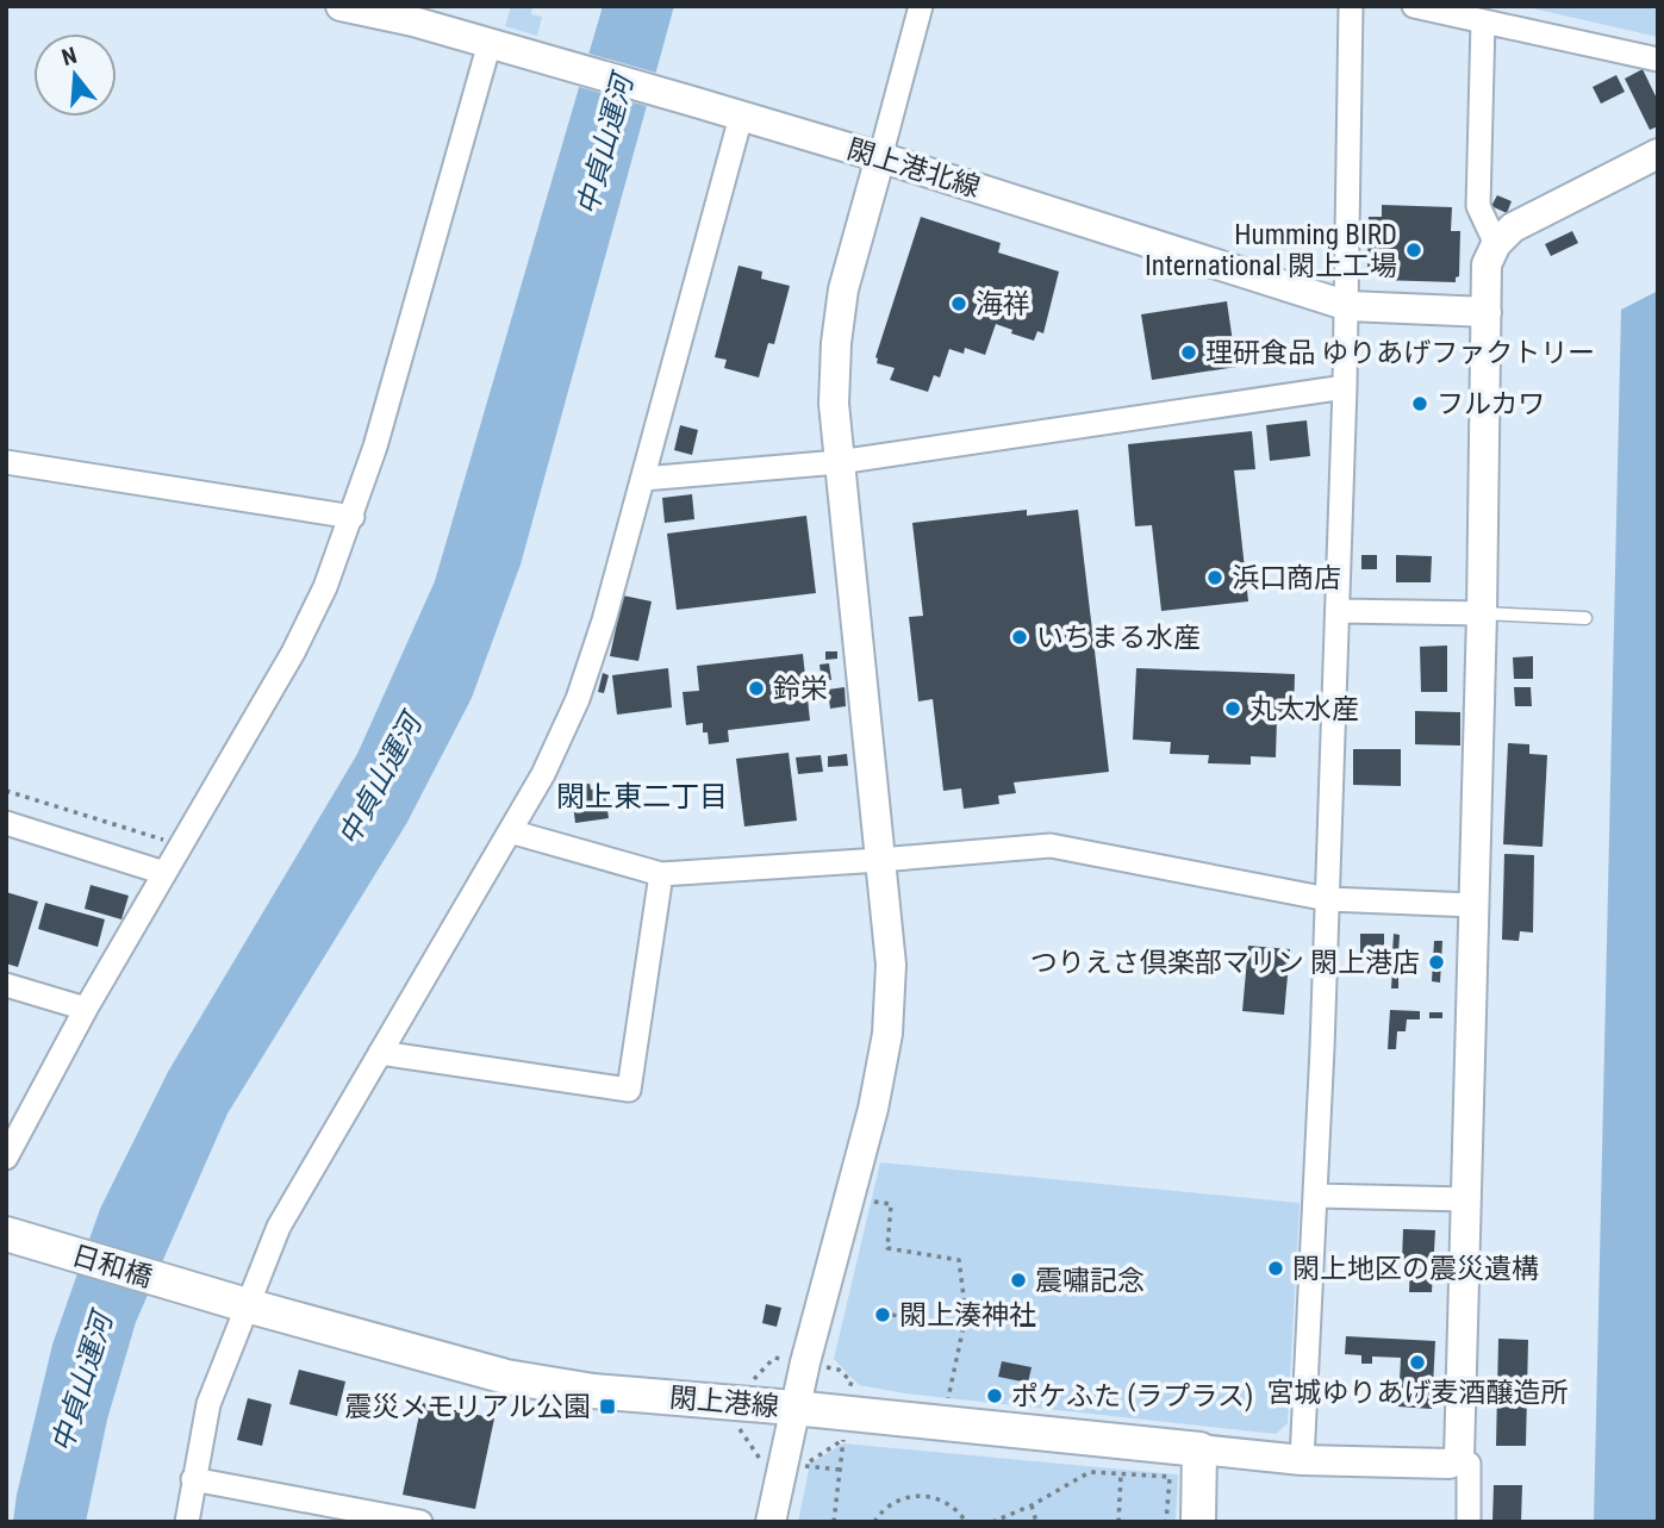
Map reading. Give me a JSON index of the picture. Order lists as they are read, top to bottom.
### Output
{
  "streets": {
    "main road": ["日和橋", "閖上港線"],
    "street": ["閖上港北線"]
  },
  "crossings": [
    ["日和橋", "閖上港線"]
  ],
  "districts": ["閖上東二丁目"],
  "water": ["中貞山運河"],
  "places": {
    "other": [
      "Humming BIRD International 閖上工場",
      "海祥",
      "理研食品 ゆりあげファクトリー",
      "フルカワ",
      "浜口商店",
      "いちまる水産",
      "鈴栄",
      "丸太水産",
      "つりえさ倶楽部マリン 閖上港店",
      "閖上地区の震災遺構",
      "震嘯記念",
      "閖上湊神社",
      "宮城ゆりあげ麦酒醸造所",
      "ポケふた (ラプラス)"
    ],
    "transit": ["震災メモリアル公園"]
  },
  "north": "top"
}
